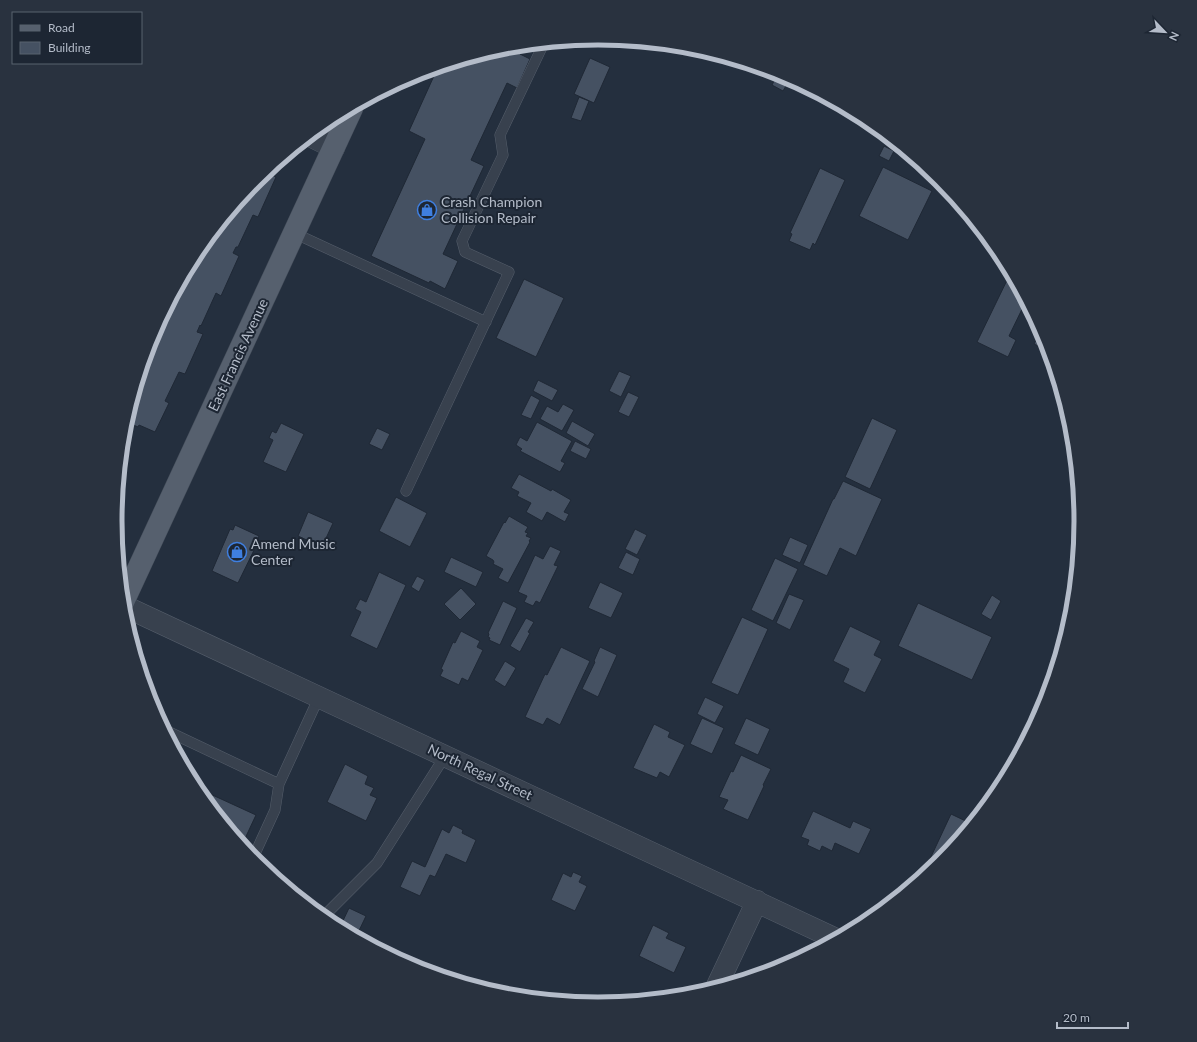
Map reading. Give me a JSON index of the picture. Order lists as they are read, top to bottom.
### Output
{
  "streets": {
    "main road": ["East Francis Avenue"],
    "street": ["North Regal Street"]
  },
  "places": {
    "shop": ["Crash Champion Collision Repair", "Amend Music Center"]
  },
  "legend": ["Road", "Building"],
  "scale_bar": "20 m",
  "north": "bottom right"
}
